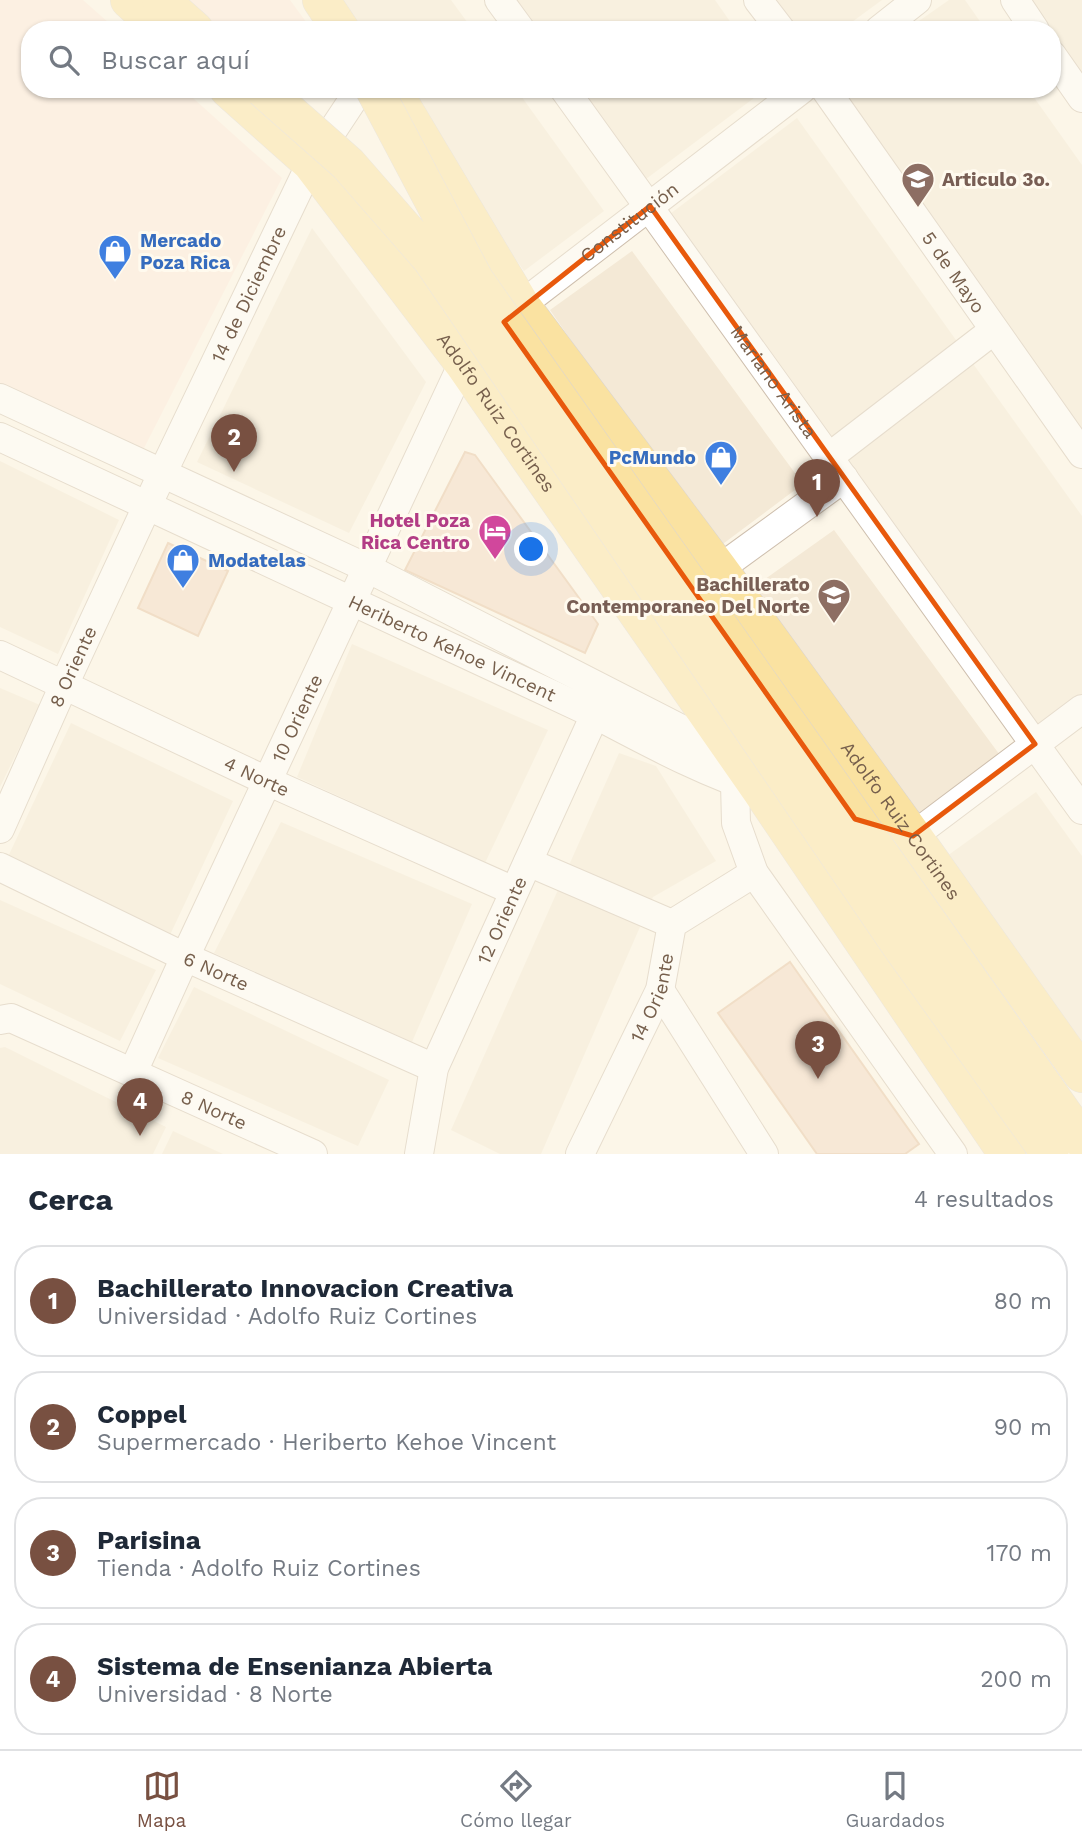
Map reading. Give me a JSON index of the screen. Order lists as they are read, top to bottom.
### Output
{
  "streets": {
    "main road": ["Adolfo Ruiz Cortines"],
    "street": [
      "Constitución",
      "5 de Mayo",
      "14 de Diciembre",
      "Mariano Arista",
      "Heriberto Kehoe Vincent",
      "8 Oriente",
      "10 Oriente",
      "4 Norte",
      "12 Oriente",
      "6 Norte",
      "14 Oriente",
      "8 Norte"
    ]
  },
  "crossings": [
    ["Constitución", "Mariano Arista"],
    ["Constitución", "Adolfo Ruiz Cortines"],
    ["Constitución", "10 Oriente"],
    ["14 de Diciembre", "Adolfo Ruiz Cortines"],
    ["14 de Diciembre", "Heriberto Kehoe Vincent"],
    ["14 de Diciembre", "8 Oriente"],
    ["Adolfo Ruiz Cortines", "Heriberto Kehoe Vincent"],
    ["Adolfo Ruiz Cortines", "10 Oriente"],
    ["Heriberto Kehoe Vincent", "8 Oriente"],
    ["Heriberto Kehoe Vincent", "10 Oriente"],
    ["Heriberto Kehoe Vincent", "12 Oriente"],
    ["8 Oriente", "4 Norte"],
    ["10 Oriente", "4 Norte"],
    ["10 Oriente", "6 Norte"],
    ["10 Oriente", "8 Norte"],
    ["4 Norte", "12 Oriente"],
    ["12 Oriente", "6 Norte"]
  ],
  "places": {
    "school or university": ["Articulo 3o.", "Bachillerato Contemporaneo Del Norte"],
    "shop": ["Mercado Poza Rica", "PcMundo", "Modatelas"],
    "hotel": ["Hotel Poza Rica Centro"]
  },
  "page": {
    "search": "Buscar aquí",
    "pins": [
      "2",
      "1",
      "3",
      "4"
    ],
    "heading": ["Cerca", "4 resultados"],
    "list": [
      {
        "mark": "1",
        "name": "Bachillerato Innovacion Creativa",
        "note": "Universidad · Adolfo Ruiz Cortines",
        "value": "80 m"
      },
      {
        "mark": "2",
        "name": "Coppel",
        "note": "Supermercado · Heriberto Kehoe Vincent",
        "value": "90 m"
      },
      {
        "mark": "3",
        "name": "Parisina",
        "note": "Tienda · Adolfo Ruiz Cortines",
        "value": "170 m"
      },
      {
        "mark": "4",
        "name": "Sistema de Ensenianza Abierta",
        "note": "Universidad · 8 Norte",
        "value": "200 m"
      }
    ],
    "nav": ["Mapa", "Cómo llegar", "Guardados"]
  }
}
